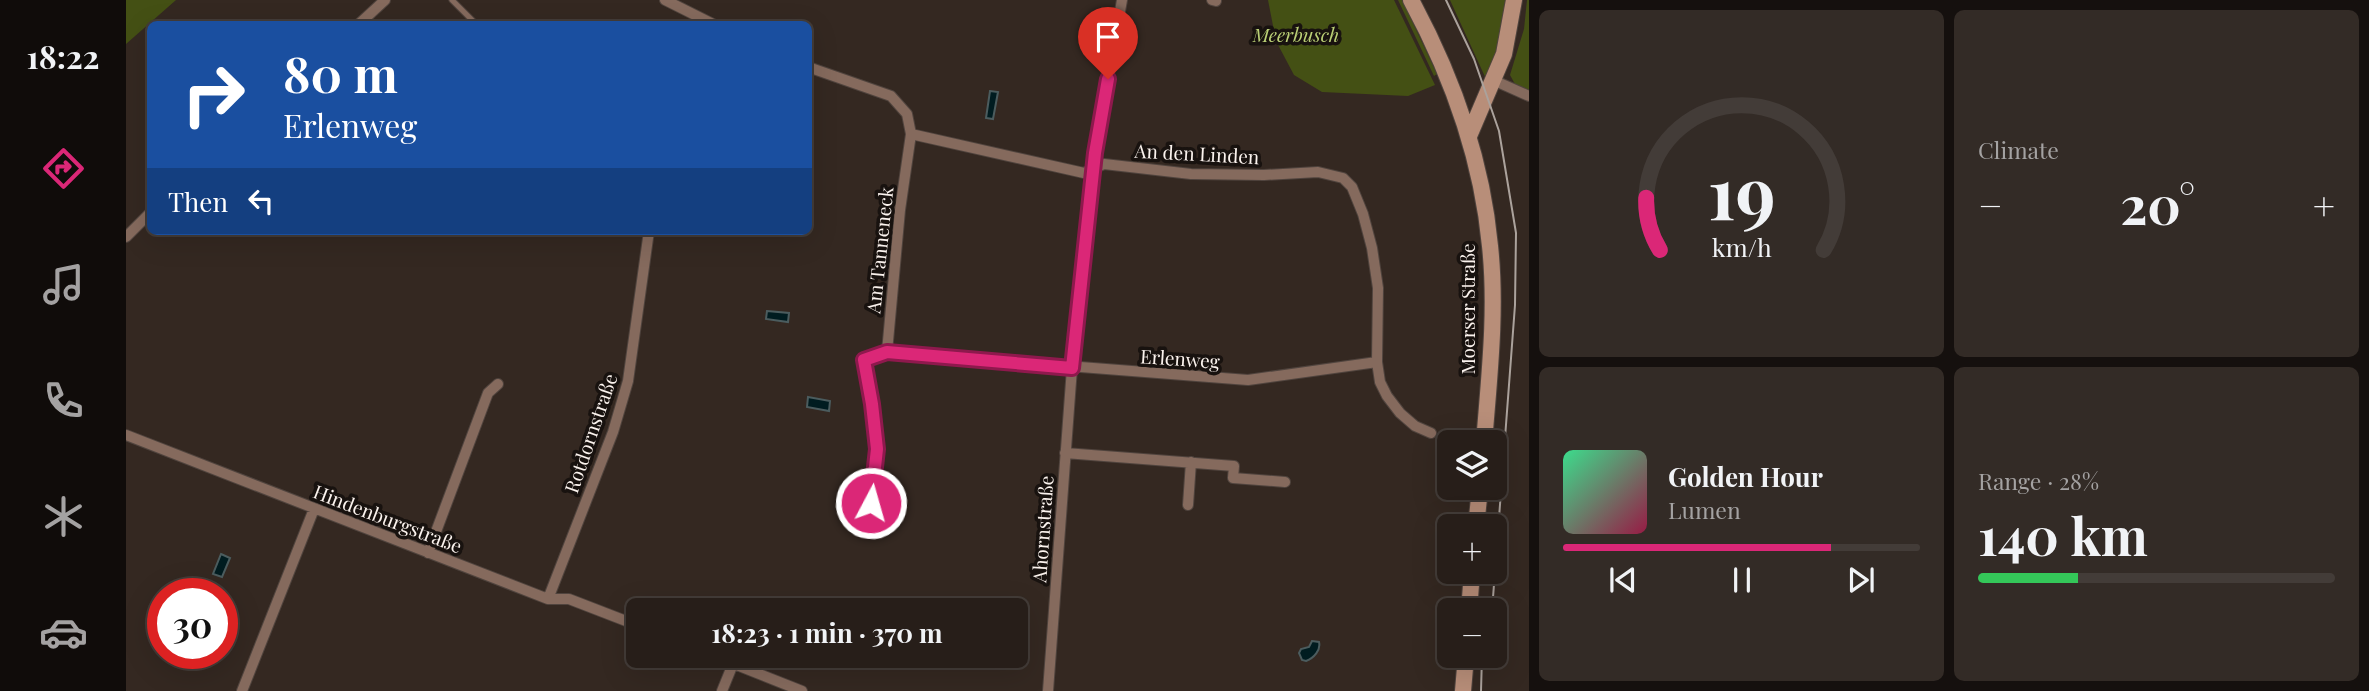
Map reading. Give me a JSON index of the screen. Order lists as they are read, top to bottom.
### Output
{
  "streets": {
    "main road": ["Moerser Straße"],
    "street": [
      "An den Linden",
      "Am Tanneneck",
      "Erlenweg",
      "Rotdornstraße",
      "Hindenburgstraße",
      "Ahornstraße"
    ]
  },
  "crossings": [
    ["An den Linden", "Am Tanneneck"],
    ["An den Linden", "Erlenweg"],
    ["An den Linden", "Ahornstraße"],
    ["Am Tanneneck", "Erlenweg"],
    ["Erlenweg", "Ahornstraße"],
    ["Rotdornstraße", "Hindenburgstraße"]
  ],
  "parks": ["Meerbusch"],
  "page": {
    "tabs": "18:22",
    "tile": [
      "Climate",
      ["Range · 28%", "140 km"]
    ],
    "turn": ["80 m", "Erlenweg"],
    "then": "Then",
    "heat": ["−", "20°", "+"],
    "map_buttons": ["+", "−"],
    "song": ["Golden Hour", "Lumen"],
    "limit": "30",
    "trip": "18:23 · 1 min · 370 m",
    "gauge": ["19", "km/h"]
  }
}
